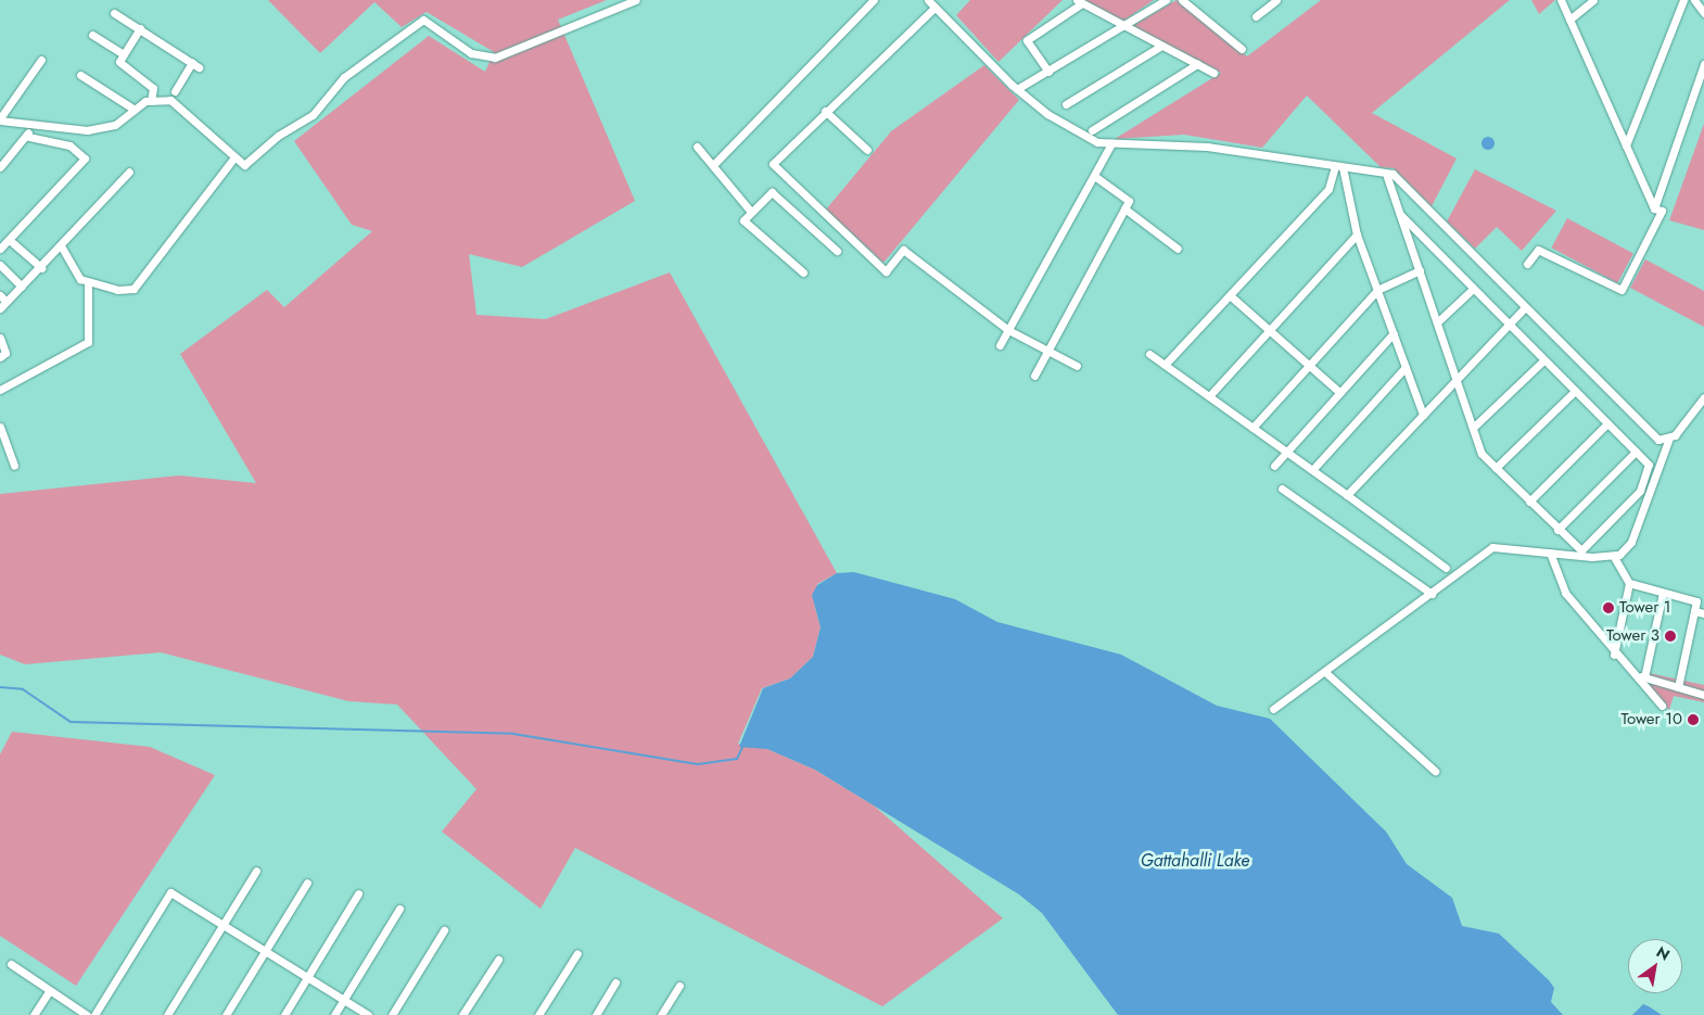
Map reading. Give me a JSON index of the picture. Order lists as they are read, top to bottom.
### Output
{
  "water": ["Gattahalli Lake"],
  "places": ["Tower 1", "Tower 3", "Tower 10"],
  "north": "top right"
}
